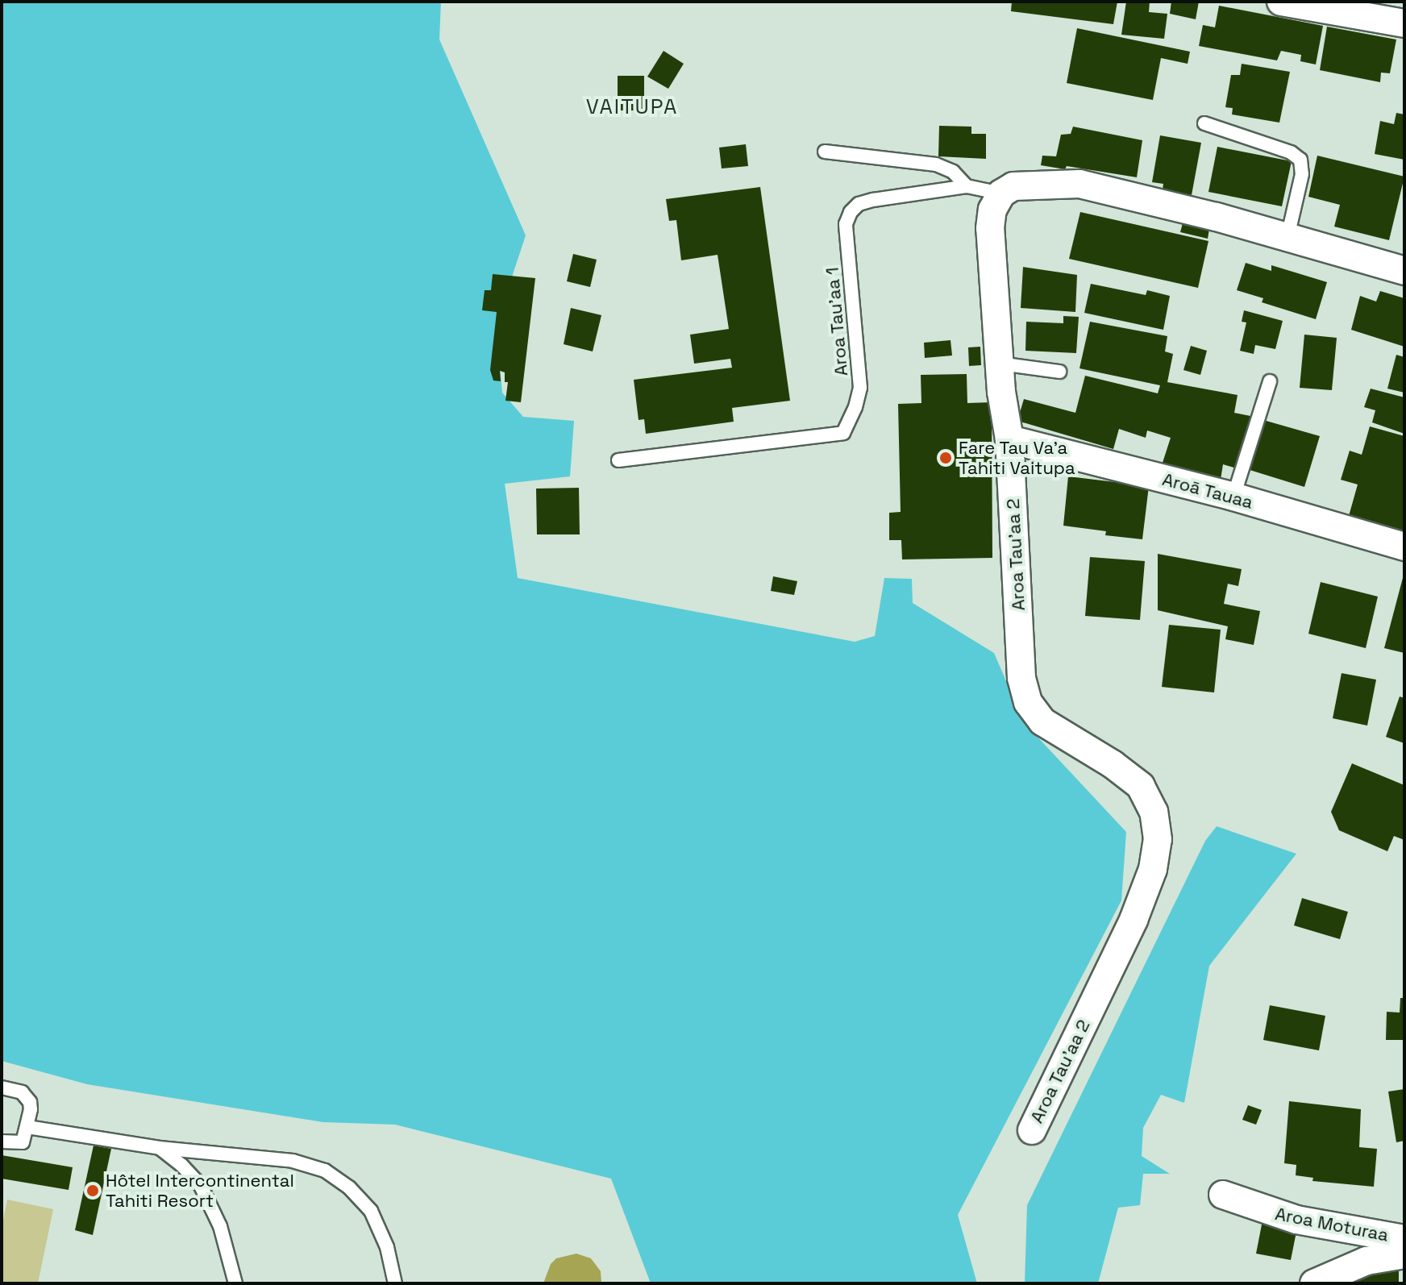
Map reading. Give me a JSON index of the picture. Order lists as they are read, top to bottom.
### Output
{
  "streets": {
    "street": ["Aroā Tauaa", "Aroa Tau'aa 2", "Aroa Moturaa"],
    "lane": ["Aroa Tau'aa 1"]
  },
  "crossings": [
    ["Aroa Tau'aa 1", "Aroa Tau'aa 2"],
    ["Aroā Tauaa", "Aroa Tau'aa 2"]
  ],
  "districts": ["VAITUPA"],
  "places": ["Fare Tau Va'a Tahiti Vaitupa", "Hôtel Intercontinental Tahiti Resort"]
}
